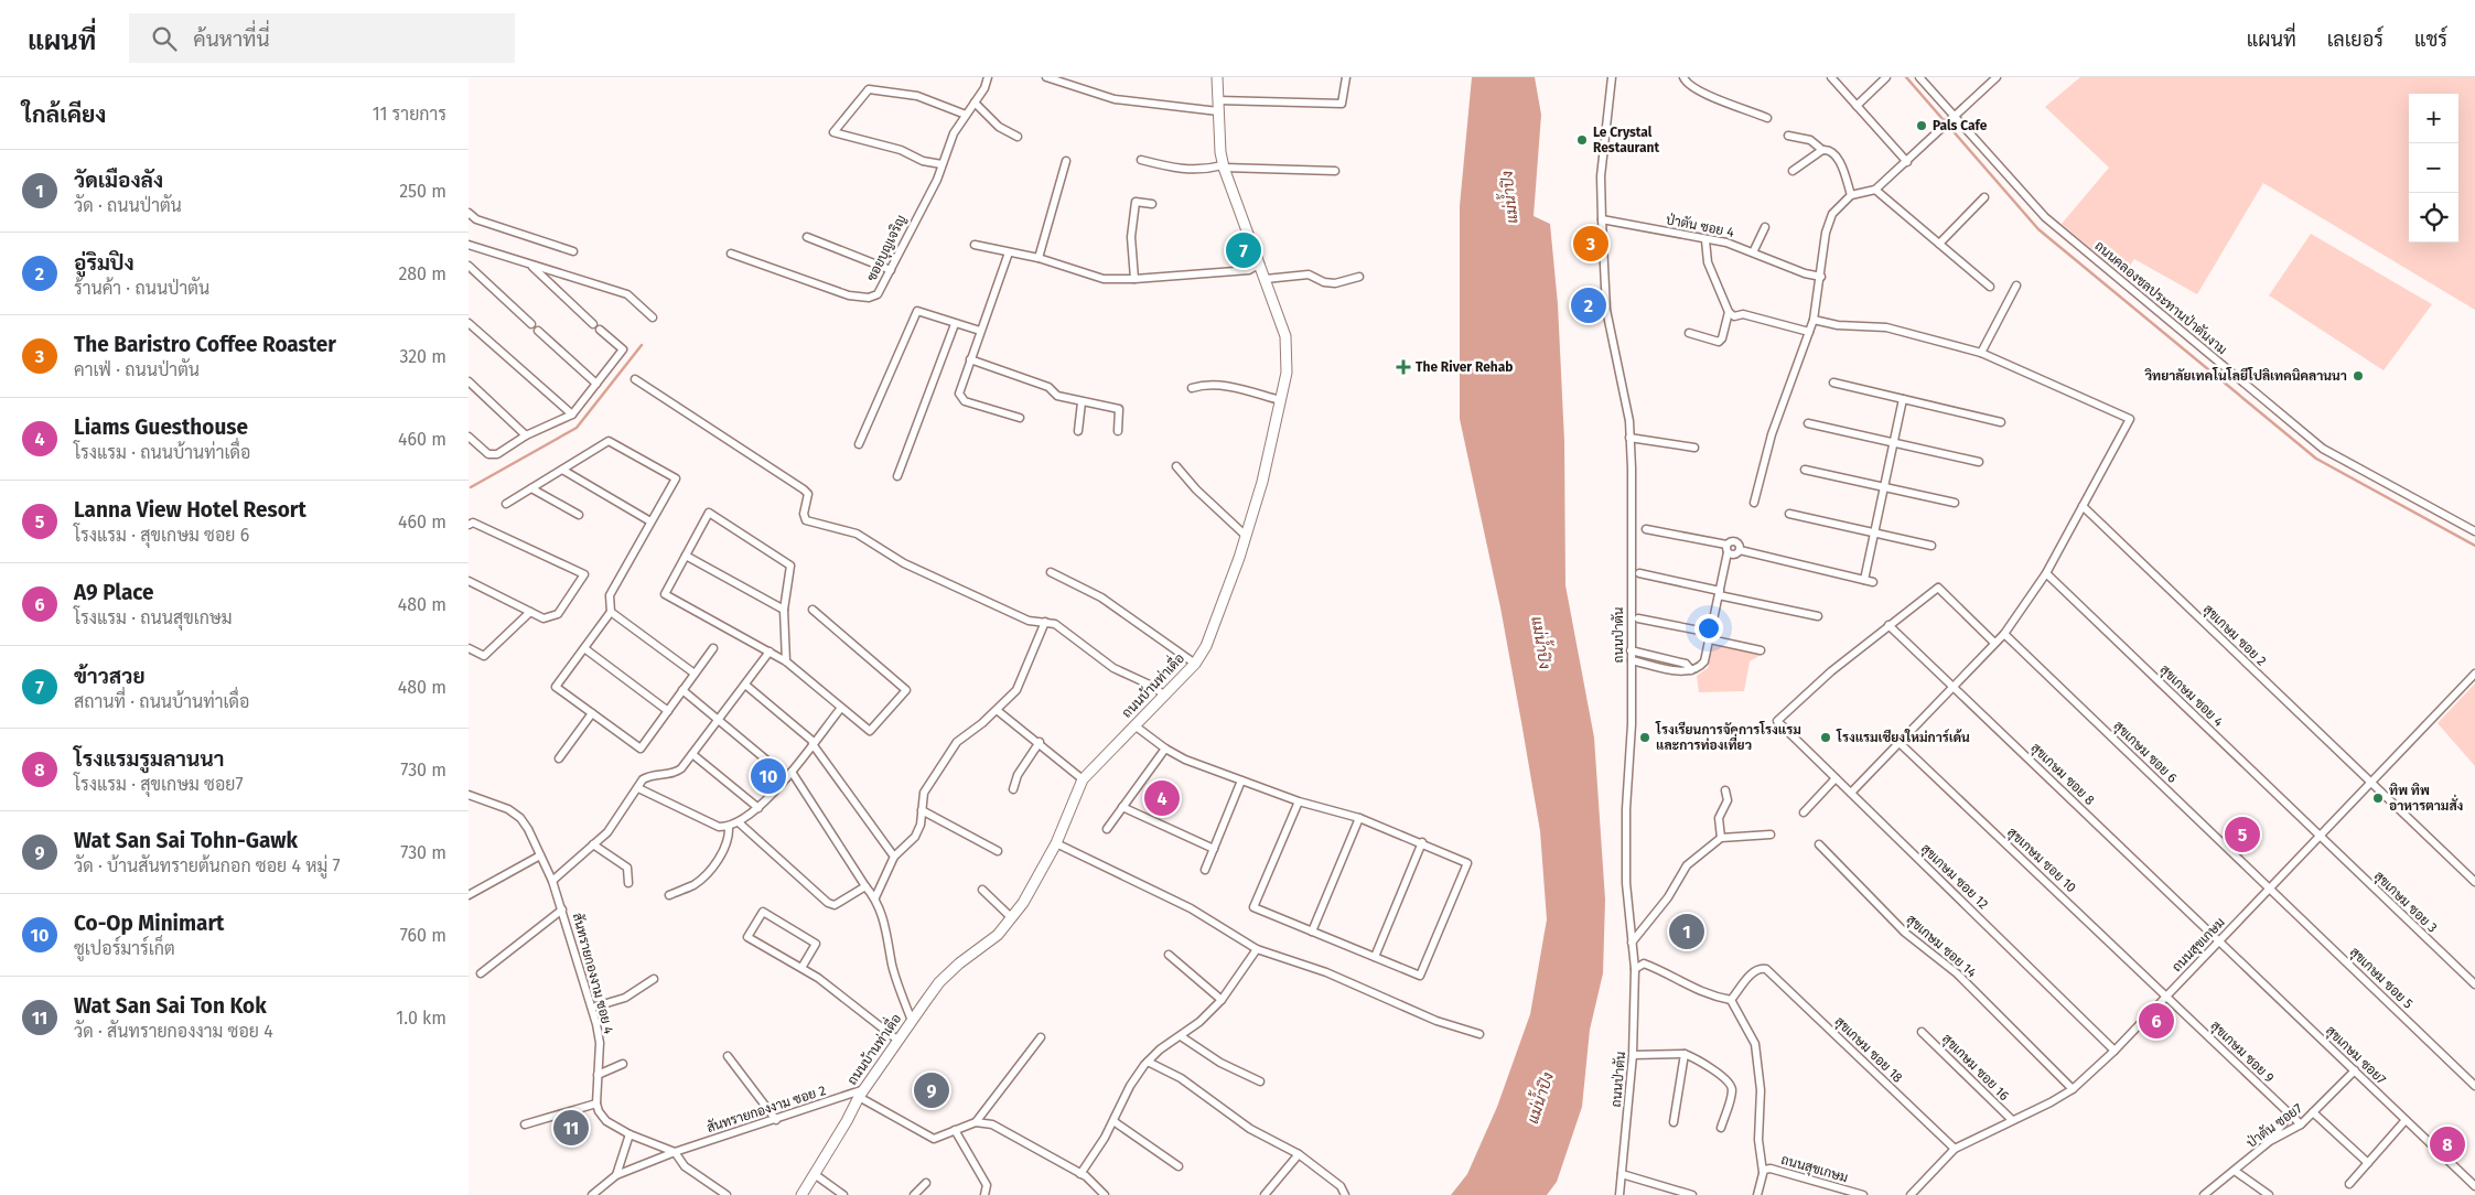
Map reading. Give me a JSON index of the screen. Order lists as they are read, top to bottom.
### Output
{
  "streets": {
    "street": [
      "ป่าตัน ซอย 4",
      "ซอยบุญเจริญ",
      "ถนนคลองชลประทานป่าตันงาม",
      "ถนนป่าตัน",
      "สุขเกษม ซอย 2",
      "ถนนบ้านท่าเดื่อ",
      "สุขเกษม ซอย 4",
      "สุขเกษม ซอย 6",
      "สุขเกษม ซอย 8",
      "สุขเกษม ซอย 10",
      "สุขเกษม ซอย 12",
      "สุขเกษม ซอย 3",
      "ถนนสุขเกษม",
      "สุขเกษม ซอย 14",
      "สันทรายกองงาม ซอย 4",
      "สุขเกษม ซอย 5",
      "สุขเกษม ซอย 18",
      "สุขเกษม ซอย 9",
      "สุขเกษม ซอย7",
      "สุขเกษม ซอย 16",
      "สันทรายกองงาม ซอย 2",
      "ป่าตัน ซอย7"
    ]
  },
  "crossings": [
    ["ป่าตัน ซอย 4", "ถนนป่าตัน"],
    ["สุขเกษม ซอย 2", "ถนนสุขเกษม"],
    ["ถนนบ้านท่าเดื่อ", "สันทรายกองงาม ซอย 2"],
    ["สุขเกษม ซอย 4", "สุขเกษม ซอย 3"],
    ["สุขเกษม ซอย 4", "ถนนสุขเกษม"],
    ["สุขเกษม ซอย 6", "ถนนสุขเกษม"],
    ["สุขเกษม ซอย 6", "สุขเกษม ซอย 5"],
    ["สุขเกษม ซอย 8", "สุขเกษม ซอย 12"],
    ["สุขเกษม ซอย 8", "ถนนสุขเกษม"],
    ["สุขเกษม ซอย 8", "สุขเกษม ซอย7"],
    ["สุขเกษม ซอย 10", "ถนนสุขเกษม"],
    ["สุขเกษม ซอย 10", "สุขเกษม ซอย 9"],
    ["สุขเกษม ซอย 12", "ถนนสุขเกษม"],
    ["สุขเกษม ซอย 3", "ถนนสุขเกษม"],
    ["ถนนสุขเกษม", "สุขเกษม ซอย 14"],
    ["ถนนสุขเกษม", "สุขเกษม ซอย 5"],
    ["ถนนสุขเกษม", "สุขเกษม ซอย 18"],
    ["ถนนสุขเกษม", "สุขเกษม ซอย 9"],
    ["ถนนสุขเกษม", "สุขเกษม ซอย7"],
    ["ถนนสุขเกษม", "สุขเกษม ซอย 16"],
    ["สุขเกษม ซอย 9", "ป่าตัน ซอย7"],
    ["สุขเกษม ซอย7", "ป่าตัน ซอย7"]
  ],
  "water": ["แม่น้ำปิง"],
  "places": {
    "other": [
      "Pals Cafe",
      "Le Crystal Restaurant",
      "วิทยาลัยเทคโนโลยีโปลิเทคนิคลานนา",
      "โรงเรียนการจัดการโรงแรม และการท่องเที่ยว",
      "โรงแรมเชียงใหม่การ์เด้น",
      "ทิพ ทิพ อาหารตามสั่ง"
    ],
    "health": ["The River Rehab"]
  },
  "page": {
    "header": "แผนที่",
    "search": "ค้นหาที่นี่",
    "nav": ["แผนที่", "เลเยอร์", "แชร์"],
    "heading": ["ใกล้เคียง", "11 รายการ"],
    "map_buttons": ["+", "−"],
    "list": [
      {
        "mark": "1",
        "name": "วัดเมืองลัง",
        "note": "วัด · ถนนป่าตัน",
        "value": "250 m"
      },
      {
        "mark": "2",
        "name": "อู่ริมปิง",
        "note": "ร้านค้า · ถนนป่าตัน",
        "value": "280 m"
      },
      {
        "mark": "3",
        "name": "The Baristro Coffee Roaster",
        "note": "คาเฟ่ · ถนนป่าตัน",
        "value": "320 m"
      },
      {
        "mark": "4",
        "name": "Liams Guesthouse",
        "note": "โรงแรม · ถนนบ้านท่าเดื่อ",
        "value": "460 m"
      },
      {
        "mark": "5",
        "name": "Lanna View Hotel Resort",
        "note": "โรงแรม · สุขเกษม ซอย 6",
        "value": "460 m"
      },
      {
        "mark": "6",
        "name": "A9 Place",
        "note": "โรงแรม · ถนนสุขเกษม",
        "value": "480 m"
      },
      {
        "mark": "7",
        "name": "ข้าวสวย",
        "note": "สถานที่ · ถนนบ้านท่าเดื่อ",
        "value": "480 m"
      },
      {
        "mark": "8",
        "name": "โรงแรมรูมลานนา",
        "note": "โรงแรม · สุขเกษม ซอย7",
        "value": "730 m"
      },
      {
        "mark": "9",
        "name": "Wat San Sai Tohn-Gawk",
        "note": "วัด · บ้านสันทรายต้นกอก ซอย 4 หมู่ 7",
        "value": "730 m"
      },
      {
        "mark": "10",
        "name": "Co-Op Minimart",
        "note": "ซูเปอร์มาร์เก็ต",
        "value": "760 m"
      },
      {
        "mark": "11",
        "name": "Wat San Sai Ton Kok",
        "note": "วัด · สันทรายกองงาม ซอย 4",
        "value": "1.0 km"
      }
    ],
    "pins": [
      "3",
      "7",
      "2",
      "10",
      "4",
      "5",
      "1",
      "6",
      "9",
      "11",
      "8"
    ]
  }
}
